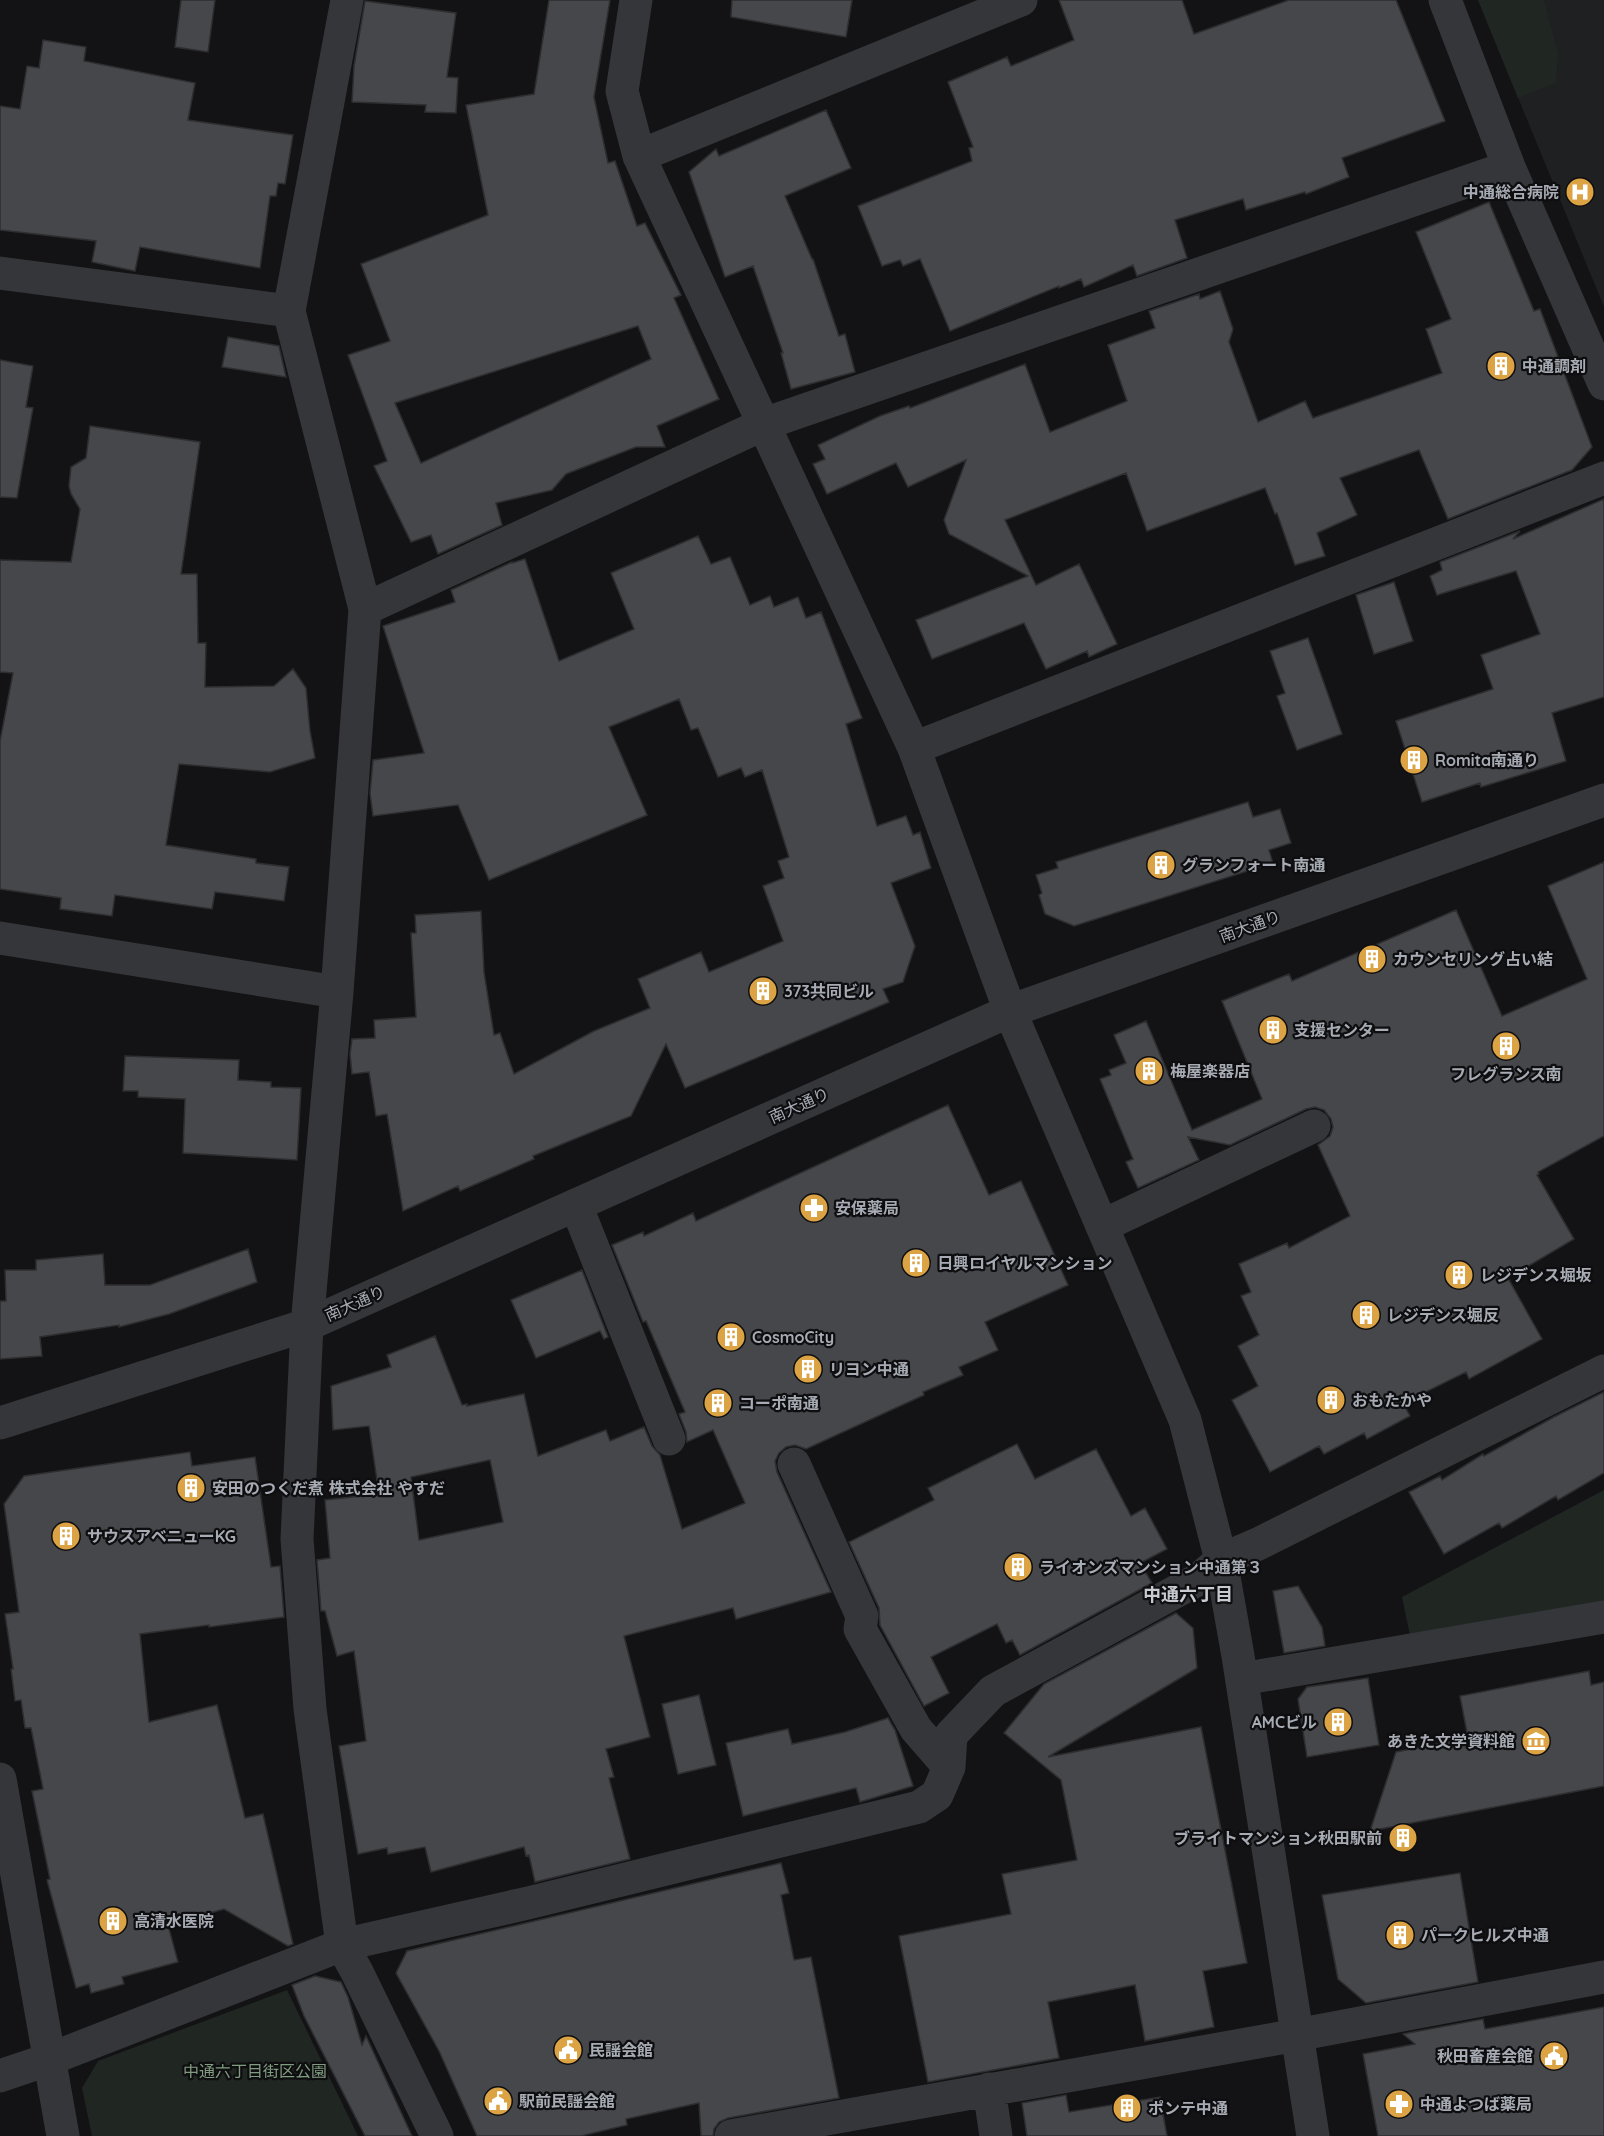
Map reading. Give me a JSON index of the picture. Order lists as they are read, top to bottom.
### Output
{
  "streets": {
    "street": ["南大通り"]
  },
  "districts": ["中通六丁目"],
  "parks": ["中通六丁目街区公園"],
  "places": {
    "hospital": ["中通総合病院"],
    "building": [
      "中通調剤",
      "Romita南通り",
      "グランフォート南通",
      "カウンセリング占い結",
      "373共同ビル",
      "支援センター",
      "フレグランス南",
      "梅屋楽器店",
      "日興ロイヤルマンション",
      "レジデンス堀坂",
      "レジデンス堀反",
      "CosmoCity",
      "リヨン中通",
      "おもたかや",
      "コーポ南通",
      "安田のつくだ煮 株式会社 やすだ",
      "サウスアベニューKG",
      "ライオンズマンション中通第３",
      "AMCビル",
      "ブライトマンション秋田駅前",
      "高清水医院",
      "パークヒルズ中通",
      "ポンテ中通"
    ],
    "pharmacy": ["安保薬局", "中通よつば薬局"],
    "museum": ["あきた文学資料館"],
    "public building": ["民謡会館", "秋田畜産会館", "駅前民謡会館"]
  }
}
